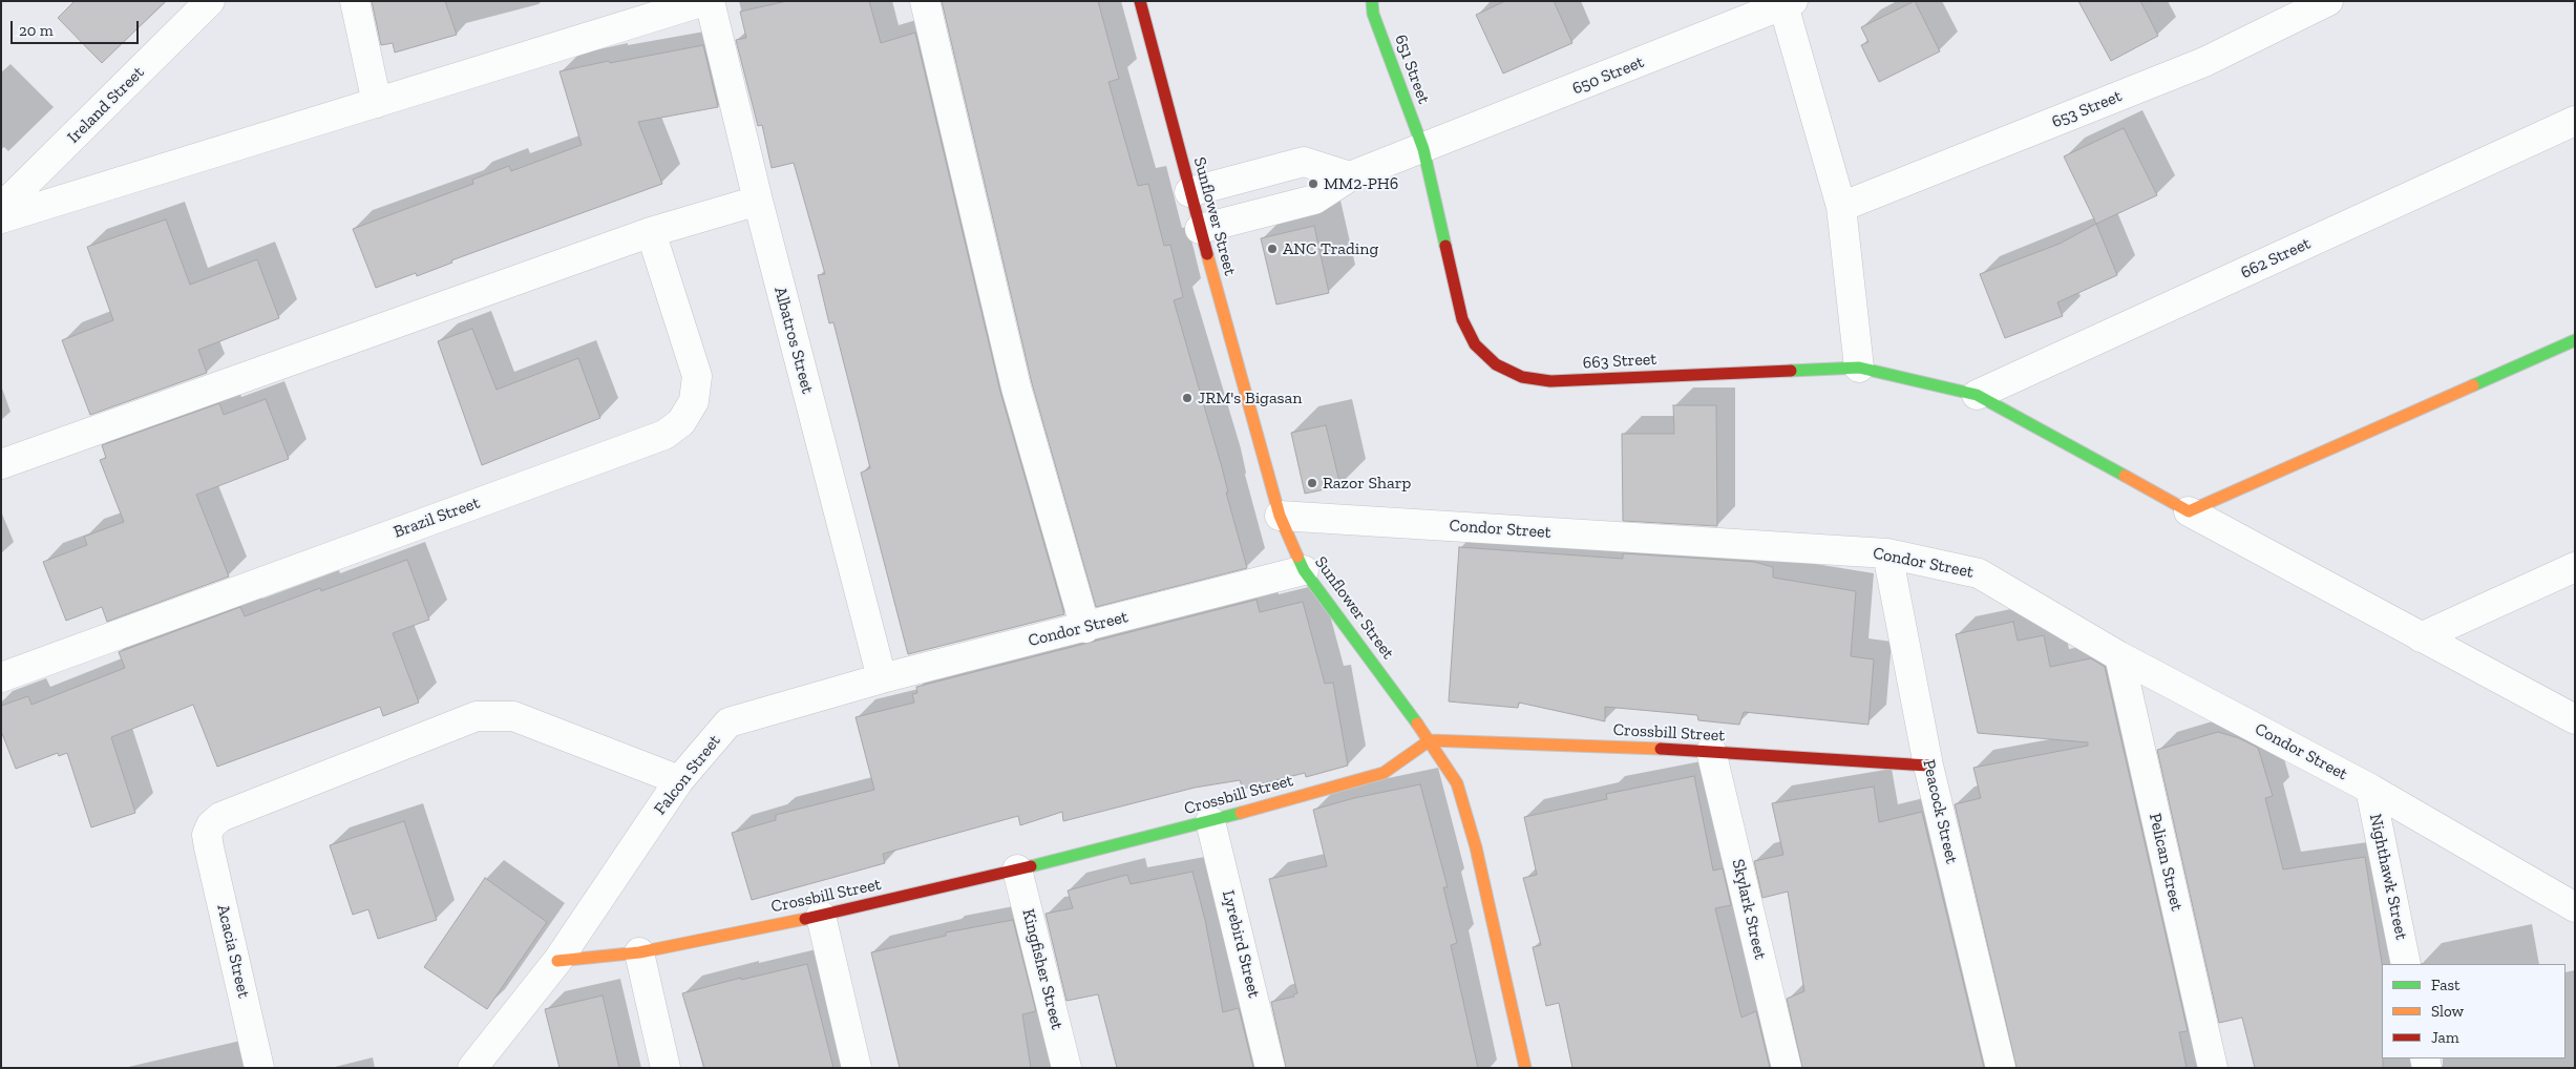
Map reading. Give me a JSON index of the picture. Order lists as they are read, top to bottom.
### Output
{
  "streets": {
    "street": [
      "651 Street",
      "650 Street",
      "Ireland Street",
      "653 Street",
      "Sunflower Street",
      "662 Street",
      "Albatros Street",
      "663 Street",
      "Brazil Street",
      "Condor Street",
      "Crossbill Street",
      "Falcon Street",
      "Peacock Street",
      "Pelican Street",
      "Nighthawk Street",
      "Skylark Street",
      "Lyrebird Street",
      "Acacia Street",
      "Kingfisher Street"
    ]
  },
  "crossings": [
    ["651 Street", "650 Street"],
    ["651 Street", "663 Street"],
    ["650 Street", "Sunflower Street"],
    ["650 Street", "663 Street"],
    ["Sunflower Street", "Condor Street"],
    ["Sunflower Street", "Crossbill Street"],
    ["662 Street", "663 Street"],
    ["Albatros Street", "Condor Street"],
    ["Albatros Street", "Falcon Street"],
    ["Condor Street", "Falcon Street"],
    ["Condor Street", "Peacock Street"],
    ["Condor Street", "Pelican Street"],
    ["Condor Street", "Nighthawk Street"],
    ["Crossbill Street", "Falcon Street"],
    ["Crossbill Street", "Peacock Street"],
    ["Crossbill Street", "Skylark Street"],
    ["Crossbill Street", "Lyrebird Street"],
    ["Crossbill Street", "Kingfisher Street"],
    ["Falcon Street", "Acacia Street"]
  ],
  "places": [
    "MM2-PH6",
    "ANC Trading",
    "JRM's Bigasan",
    "Razor Sharp"
  ],
  "legend": ["Fast", "Slow", "Jam"],
  "scale_bar": "20 m"
}
